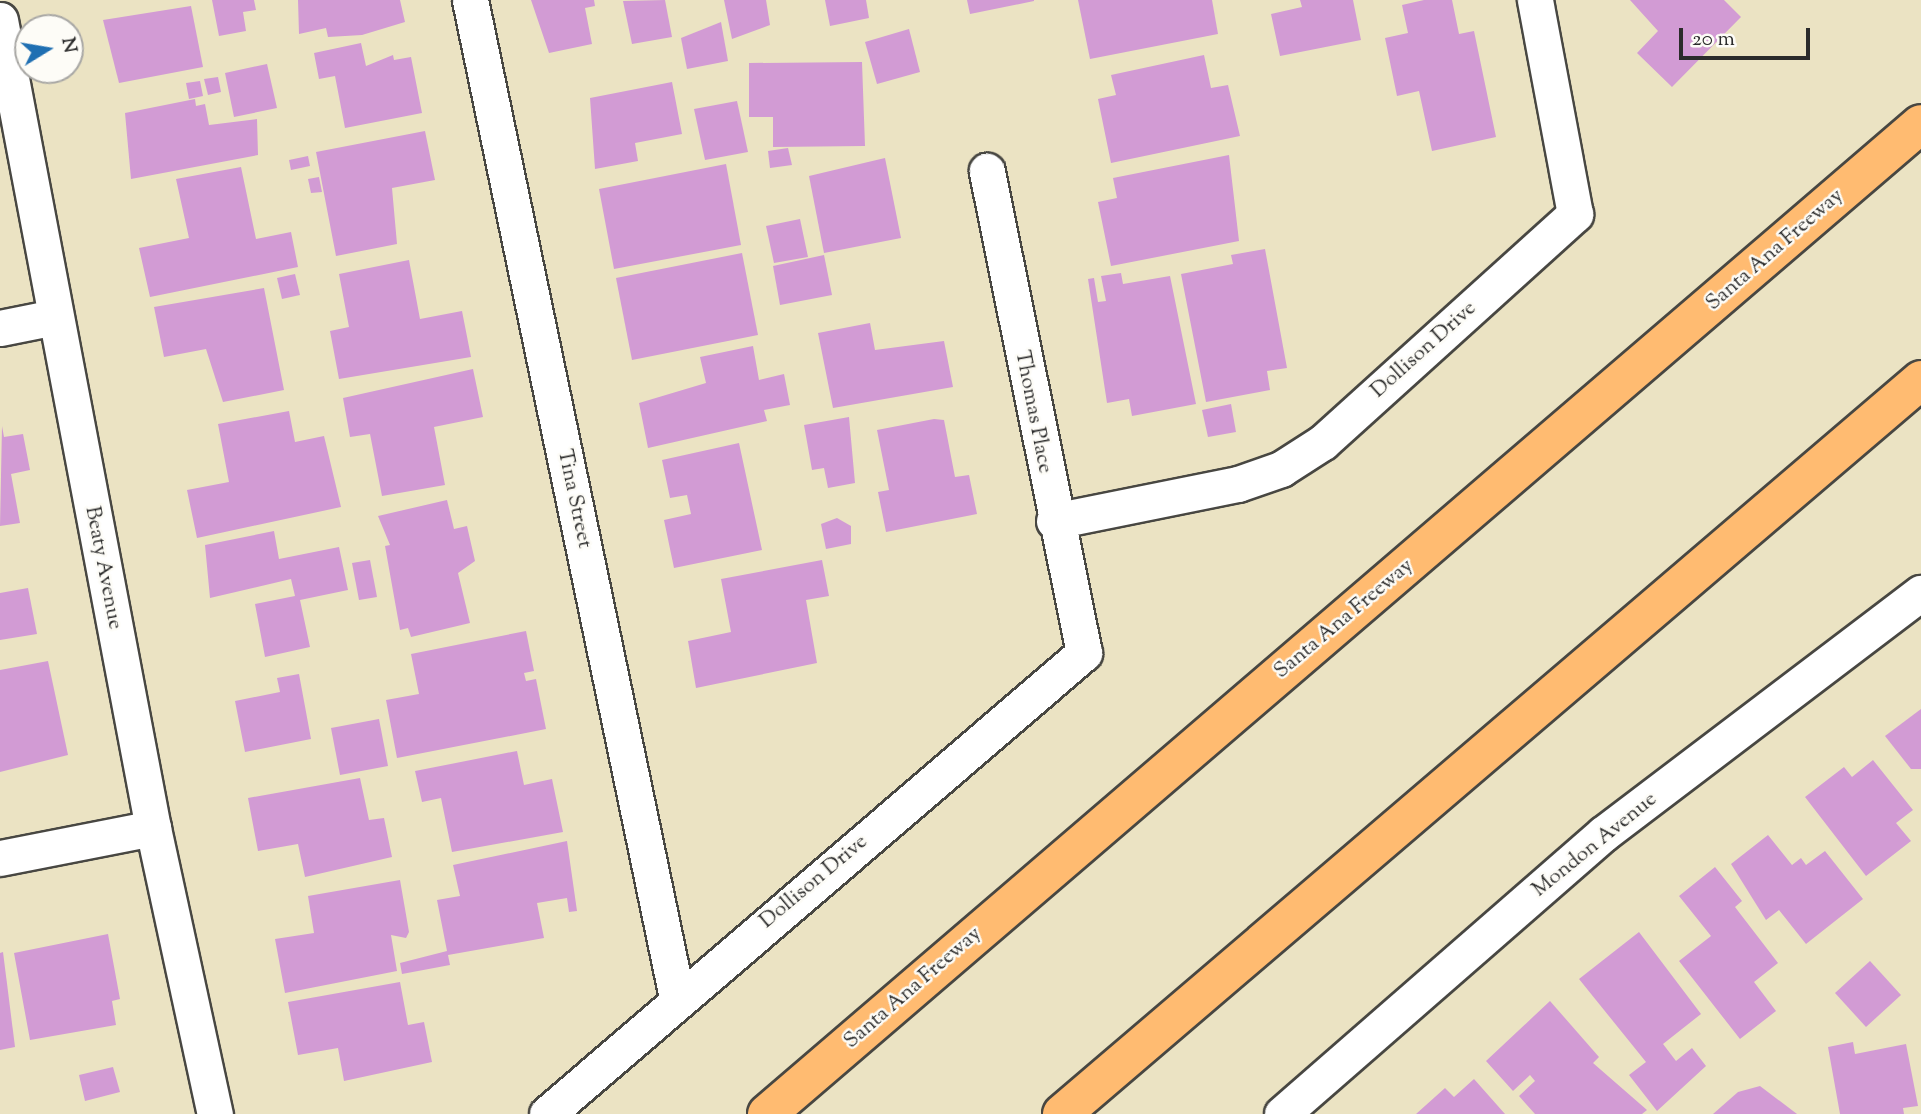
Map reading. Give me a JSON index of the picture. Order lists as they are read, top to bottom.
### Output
{
  "streets": {
    "highway": ["Santa Ana Freeway"],
    "street": [
      "Dollison Drive",
      "Thomas Place",
      "Tina Street",
      "Beaty Avenue",
      "Mondon Avenue"
    ]
  },
  "crossings": [
    ["Dollison Drive", "Thomas Place"],
    ["Dollison Drive", "Tina Street"]
  ],
  "scale_bar": "20 m",
  "north": "right"
}
